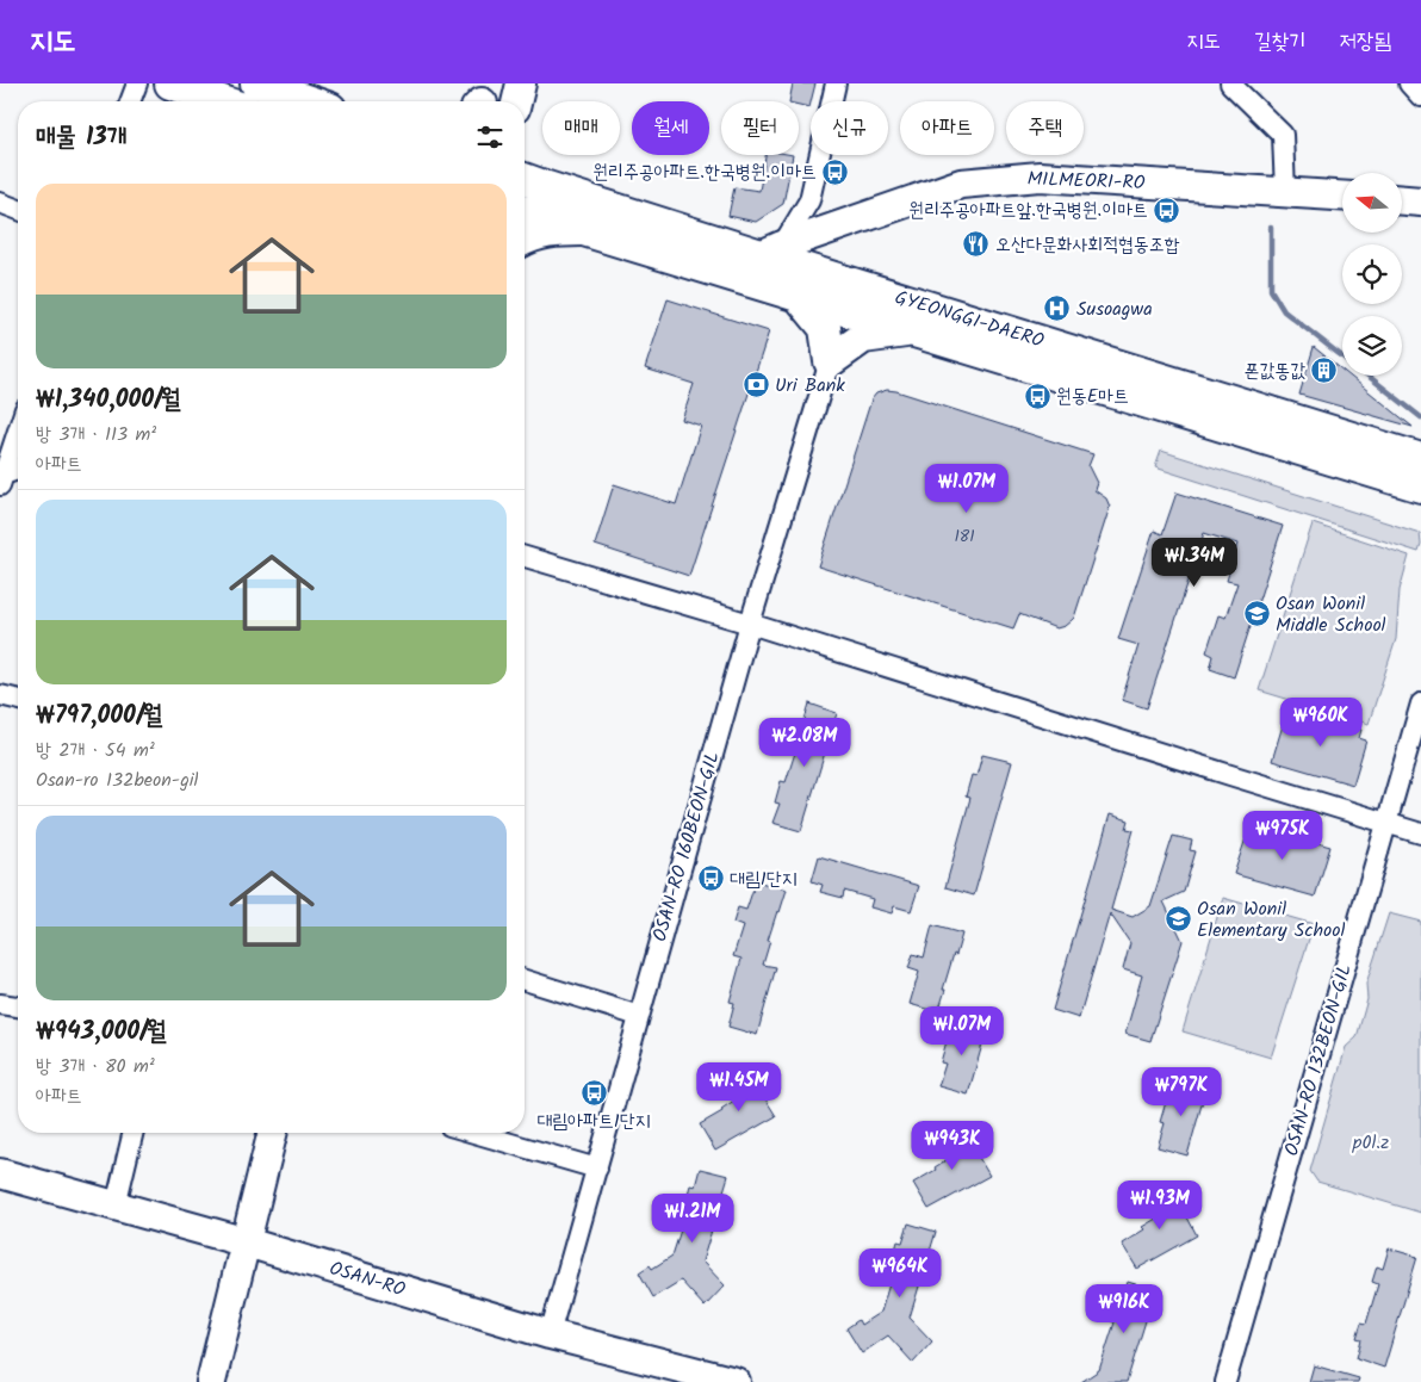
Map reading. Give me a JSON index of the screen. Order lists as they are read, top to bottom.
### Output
{
  "streets": {
    "main road": ["GYEONGGI-DAERO"],
    "street": [
      "MILMEORI-RO",
      "OSAN-RO 160BEON-GIL",
      "OSAN-RO 132BEON-GIL",
      "OSAN-RO"
    ]
  },
  "crossings": [
    ["MILMEORI-RO", "GYEONGGI-DAERO"],
    ["OSAN-RO 160BEON-GIL", "OSAN-RO"]
  ],
  "parks": ["p0l.z"],
  "places": {
    "bus stop": [
      "원리주공아파트.한국병원.이마트",
      "원리주공아파트앞.한국병원.이마트",
      "원동E마트",
      "대림1단지",
      "대림아파트1단지"
    ],
    "restaurant": ["오산다문화사회적협동조합"],
    "hospital": ["Susoagwa"],
    "building": ["폰값똥값"],
    "bank": ["Uri Bank"],
    "school or university": ["Osan Wonil Middle School", "Osan Wonil Elementary School"]
  },
  "house_numbers": ["181"],
  "north": "left",
  "page": {
    "header": "지도",
    "nav": ["지도", "길찾기", "저장됨"],
    "chip": [
      "매매",
      "월세",
      "필터",
      "신규",
      "아파트",
      "주택"
    ],
    "heading": "매물 13개",
    "list": [
      {
        "name": "₩1,340,000/월",
        "note": "방 3개 · 113 m² · 아파트"
      },
      {
        "name": "₩797,000/월",
        "note": "방 2개 · 54 m² · Osan-ro 132beon-gil"
      },
      {
        "name": "₩943,000/월",
        "note": "방 3개 · 80 m² · 아파트"
      }
    ],
    "price": [
      "₩1.07M",
      "₩1.34M",
      "₩960K",
      "₩2.08M",
      "₩975K",
      "₩1.07M",
      "₩1.45M",
      "₩797K",
      "₩943K",
      "₩1.93M",
      "₩1.21M",
      "₩964K",
      "₩916K"
    ]
  }
}
